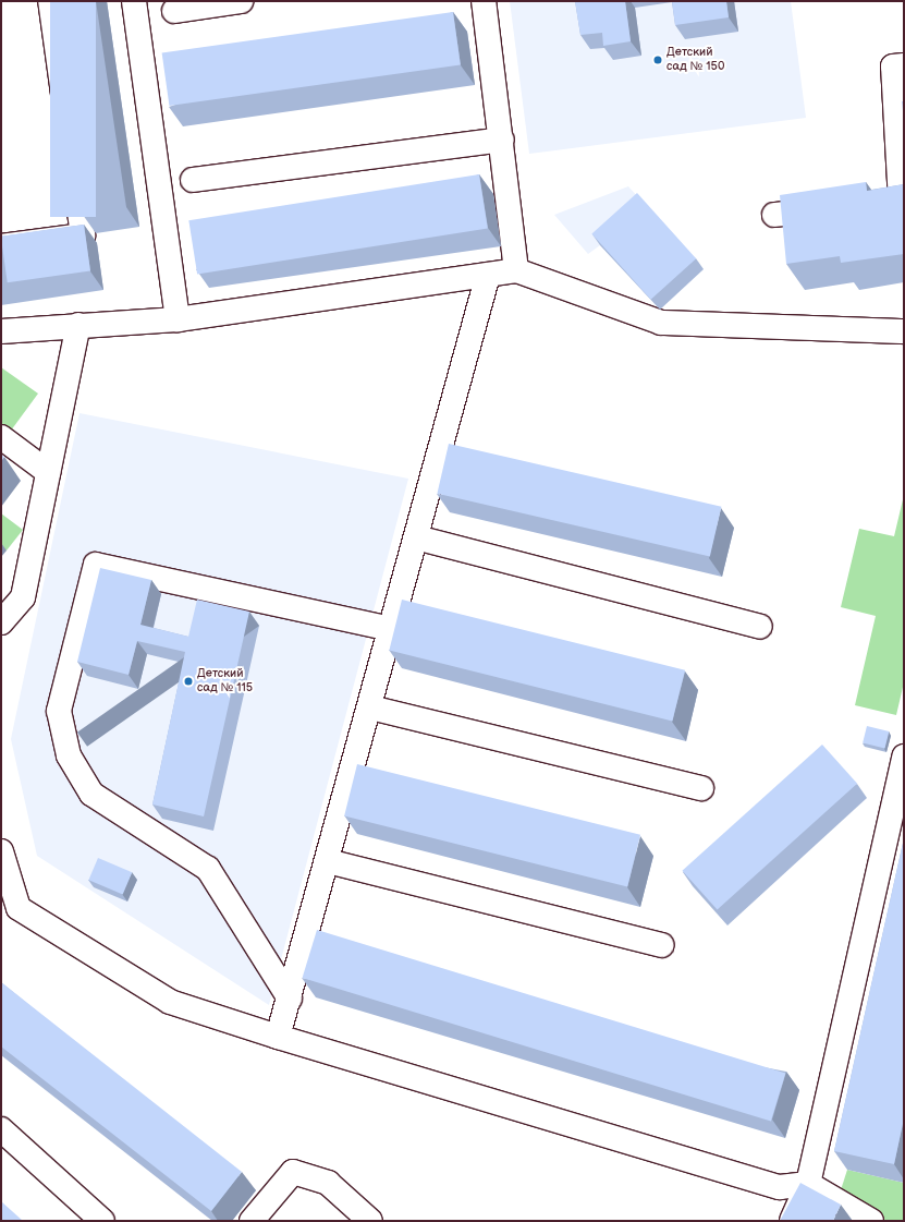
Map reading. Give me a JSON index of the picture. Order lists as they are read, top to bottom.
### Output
{
  "places": ["Детский сад № 150", "Детский сад № 115"]
}
